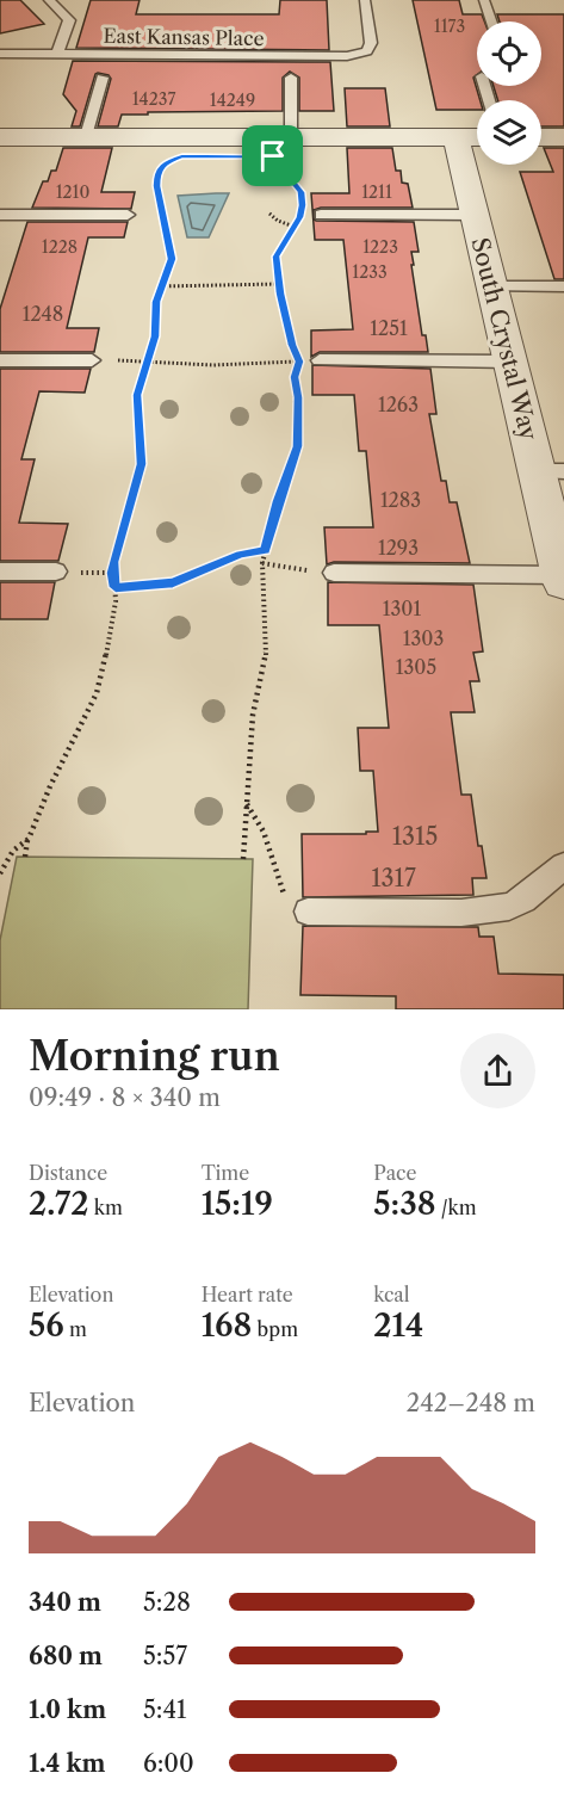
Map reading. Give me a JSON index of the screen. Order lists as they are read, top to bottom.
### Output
{
  "streets": {
    "street": ["South Crystal Way"],
    "lane": ["East Kansas Place"]
  },
  "house_numbers": [
    "1173",
    "14237",
    "14249",
    "1210",
    "1211",
    "1228",
    "1223",
    "1233",
    "1248",
    "1251",
    "1263",
    "1283",
    "1293",
    "1301",
    "1303",
    "1305",
    "1315",
    "1317"
  ],
  "page": {
    "heading": ["Morning run", "09:49 · 8 × 340 m"],
    "stats": [
      ["Distance", "2.72 km"],
      ["Time", "15:19"],
      ["Pace", "5:38 /km"],
      ["Elevation", "56 m"],
      ["Heart rate", "168 bpm"],
      ["kcal", "214"]
    ],
    "chart": ["Elevation", "242–248 m"],
    "list": [
      {
        "name": "340 m",
        "note": "5:28"
      },
      {
        "name": "680 m",
        "note": "5:57"
      },
      {
        "name": "1.0 km",
        "note": "5:41"
      },
      {
        "name": "1.4 km",
        "note": "6:00"
      }
    ]
  }
}
